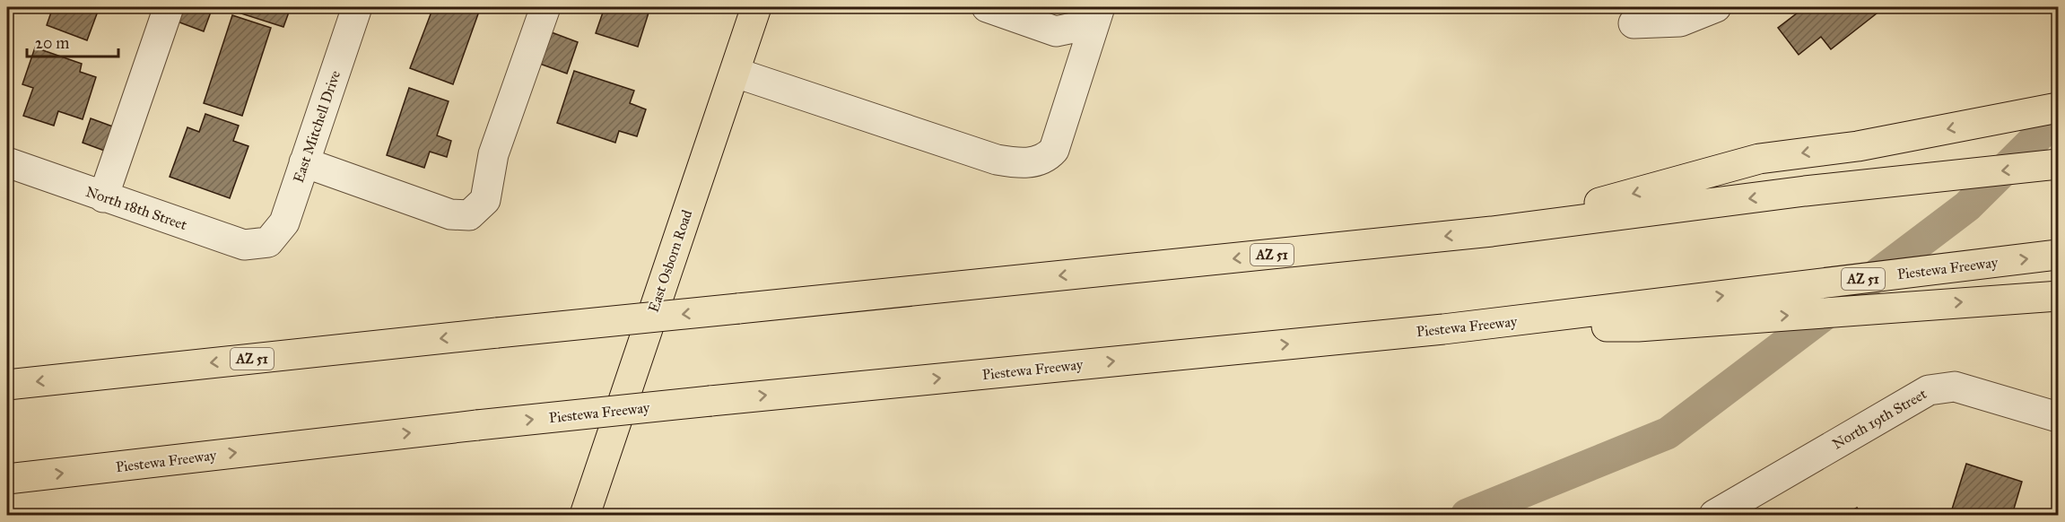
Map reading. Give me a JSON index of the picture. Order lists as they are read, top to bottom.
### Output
{
  "streets": {
    "main road": ["AZ 51", "East Osborn Road", "Piestewa Freeway"],
    "street": ["East Mitchell Drive", "North 18th Street", "North 19th Street"]
  },
  "crossings": [
    ["East Mitchell Drive", "North 18th Street"]
  ],
  "scale_bar": "20 m"
}
